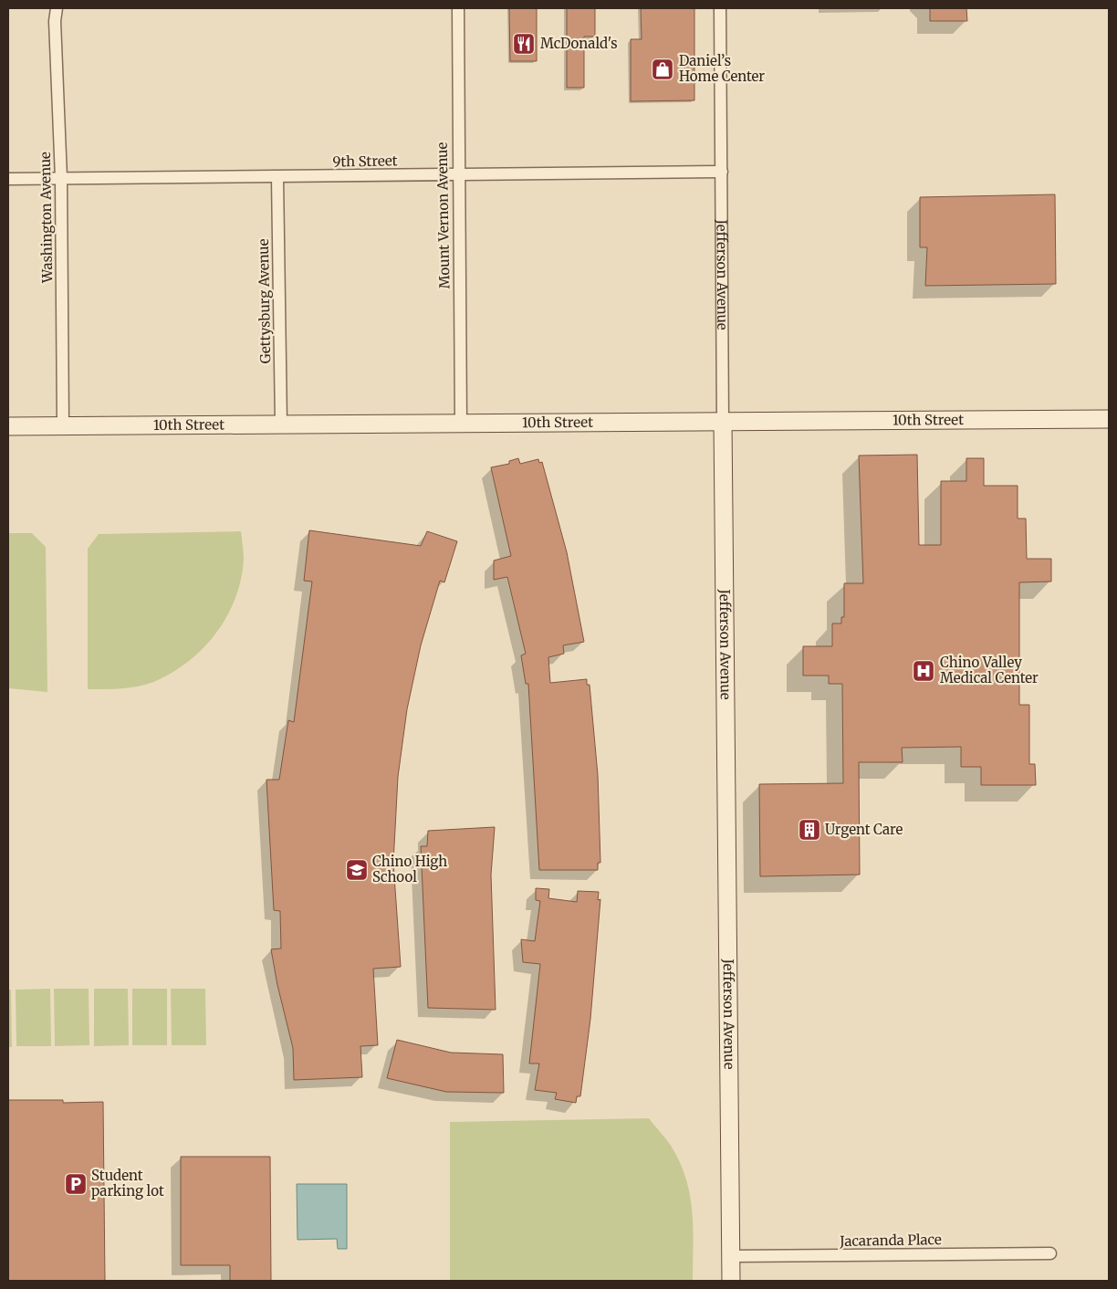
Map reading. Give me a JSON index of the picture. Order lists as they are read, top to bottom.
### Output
{
  "streets": {
    "street": [
      "9th Street",
      "Mount Vernon Avenue",
      "Washington Avenue",
      "Jefferson Avenue",
      "Gettysburg Avenue",
      "10th Street",
      "Jacaranda Place"
    ]
  },
  "crossings": [
    ["9th Street", "Mount Vernon Avenue"],
    ["9th Street", "Washington Avenue"],
    ["9th Street", "Jefferson Avenue"],
    ["9th Street", "Gettysburg Avenue"],
    ["Mount Vernon Avenue", "10th Street"],
    ["Washington Avenue", "10th Street"],
    ["Jefferson Avenue", "10th Street"],
    ["Jefferson Avenue", "Jacaranda Place"],
    ["Gettysburg Avenue", "10th Street"]
  ],
  "places": {
    "restaurant": ["McDonald's"],
    "shop": ["Daniel’s Home Center"],
    "hospital": ["Chino Valley Medical Center"],
    "building": ["Urgent Care"],
    "school or university": ["Chino High School"],
    "parking": ["Student parking lot"]
  }
}
